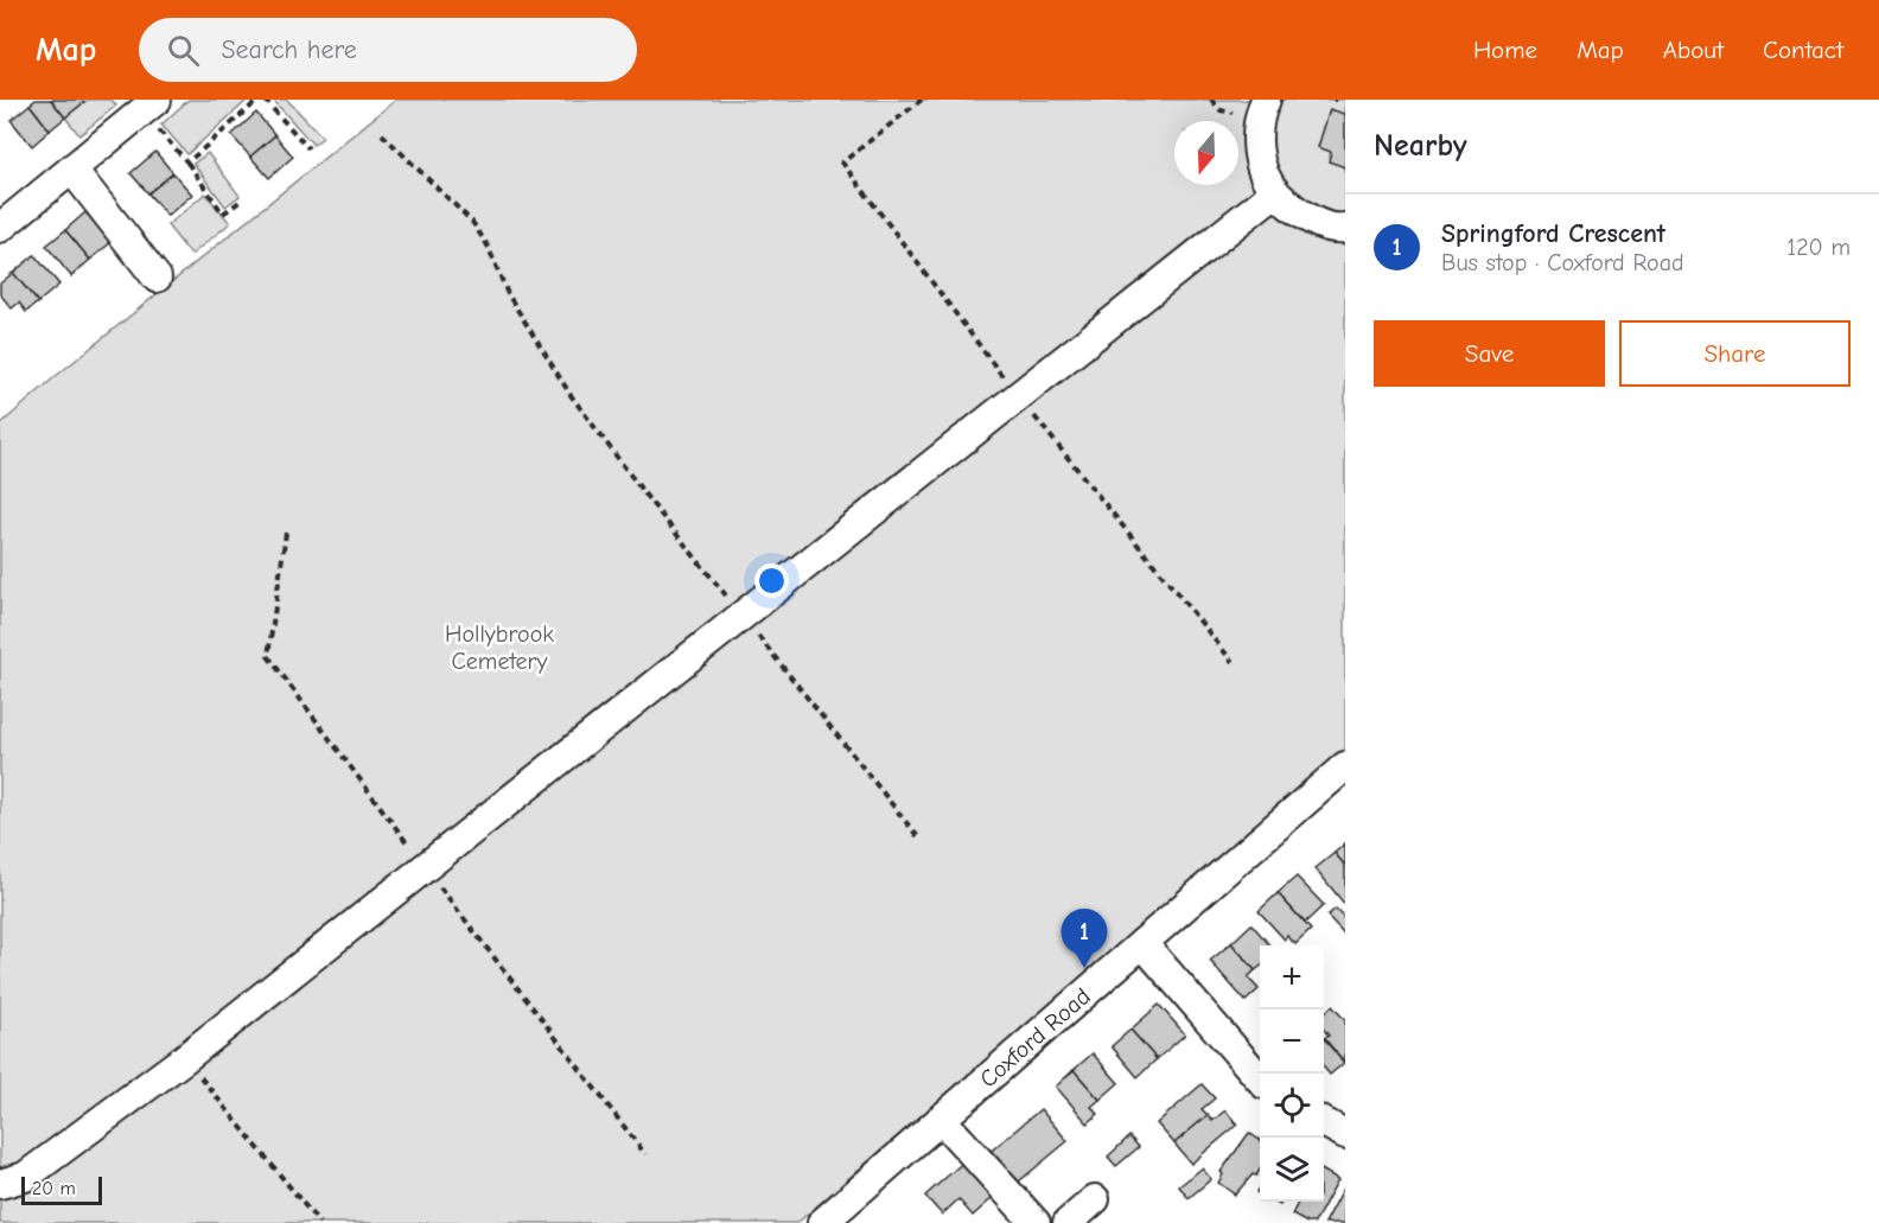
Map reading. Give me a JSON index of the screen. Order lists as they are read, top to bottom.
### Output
{
  "streets": {
    "street": ["Coxford Road"]
  },
  "parks": ["Hollybrook Cemetery"],
  "scale_bar": "20 m",
  "north": "bottom",
  "page": {
    "header": "Map",
    "search": "Search here",
    "nav": [
      "Home",
      "Map",
      "About",
      "Contact"
    ],
    "heading": "Nearby",
    "list": [
      {
        "mark": "1",
        "name": "Springford Crescent",
        "note": "Bus stop · Coxford Road",
        "value": "120 m"
      }
    ],
    "buttons": ["Save", "Share"],
    "pins": "1",
    "map_buttons": ["+", "−"],
    "scale": "20 m"
  }
}
